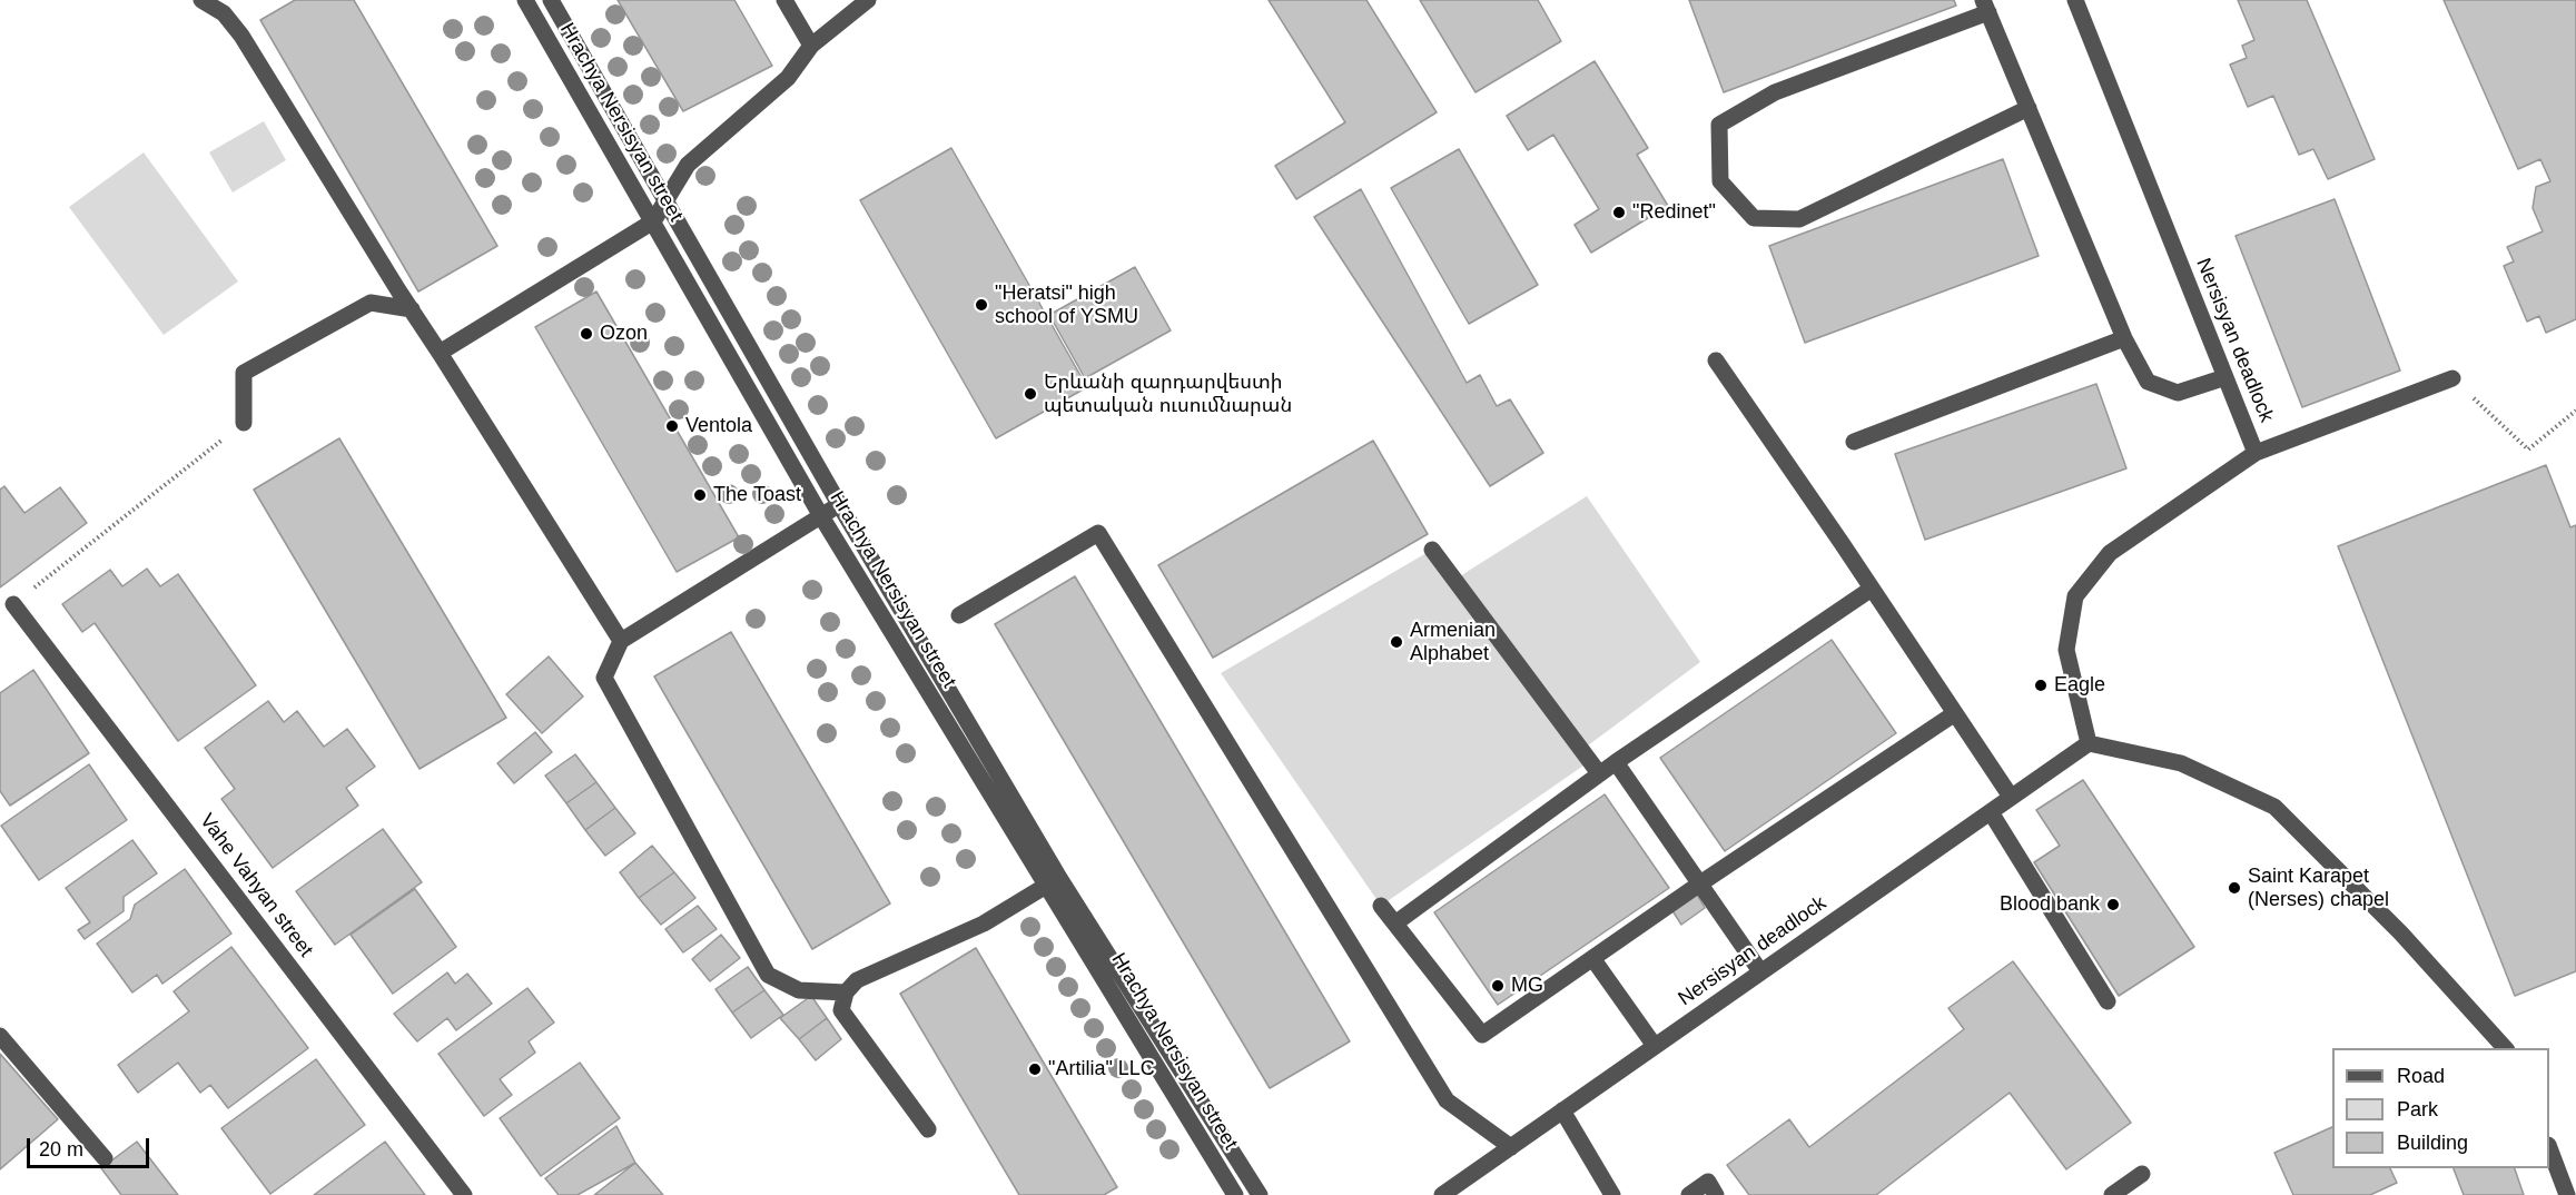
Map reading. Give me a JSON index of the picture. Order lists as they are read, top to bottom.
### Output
{
  "streets": {
    "street": ["Hrachya Nersisyan street", "Nersisyan deadlock", "Vahe Vahyan street"]
  },
  "places": [
    "\"Redinet\"",
    "\"Heratsi\" high school of YSMU",
    "Ozon",
    "Երևանի զարդարվեստի պետական ուսումնարան",
    "Ventola",
    "The Toast",
    "Armenian Alphabet",
    "Eagle",
    "Saint Karapet (Nerses) chapel",
    "Blood bank",
    "MG",
    "\"Artilia\" LLC"
  ],
  "legend": ["Road", "Park", "Building"],
  "scale_bar": "20 m"
}
